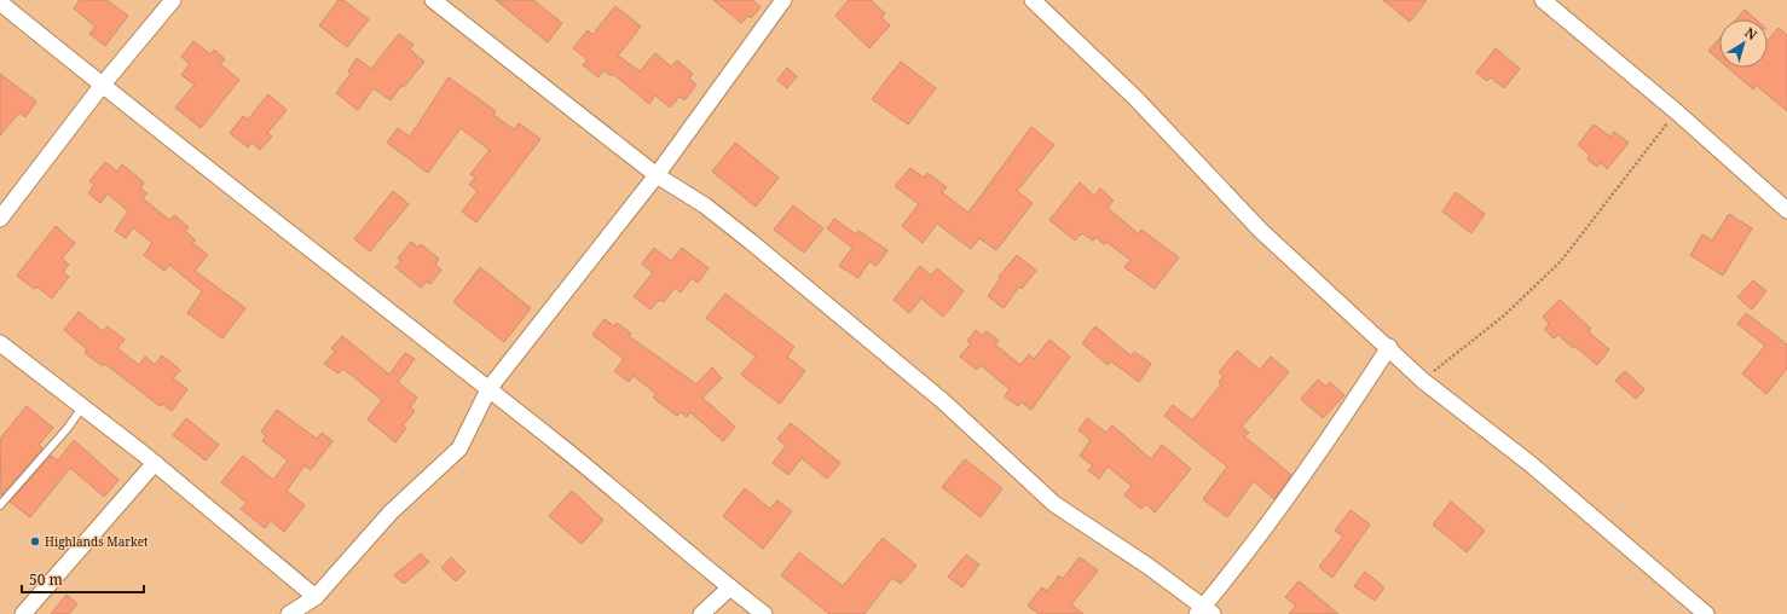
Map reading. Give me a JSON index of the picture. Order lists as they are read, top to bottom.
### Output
{
  "places": ["Highlands Market"],
  "scale_bar": "50 m",
  "north": "top right"
}
